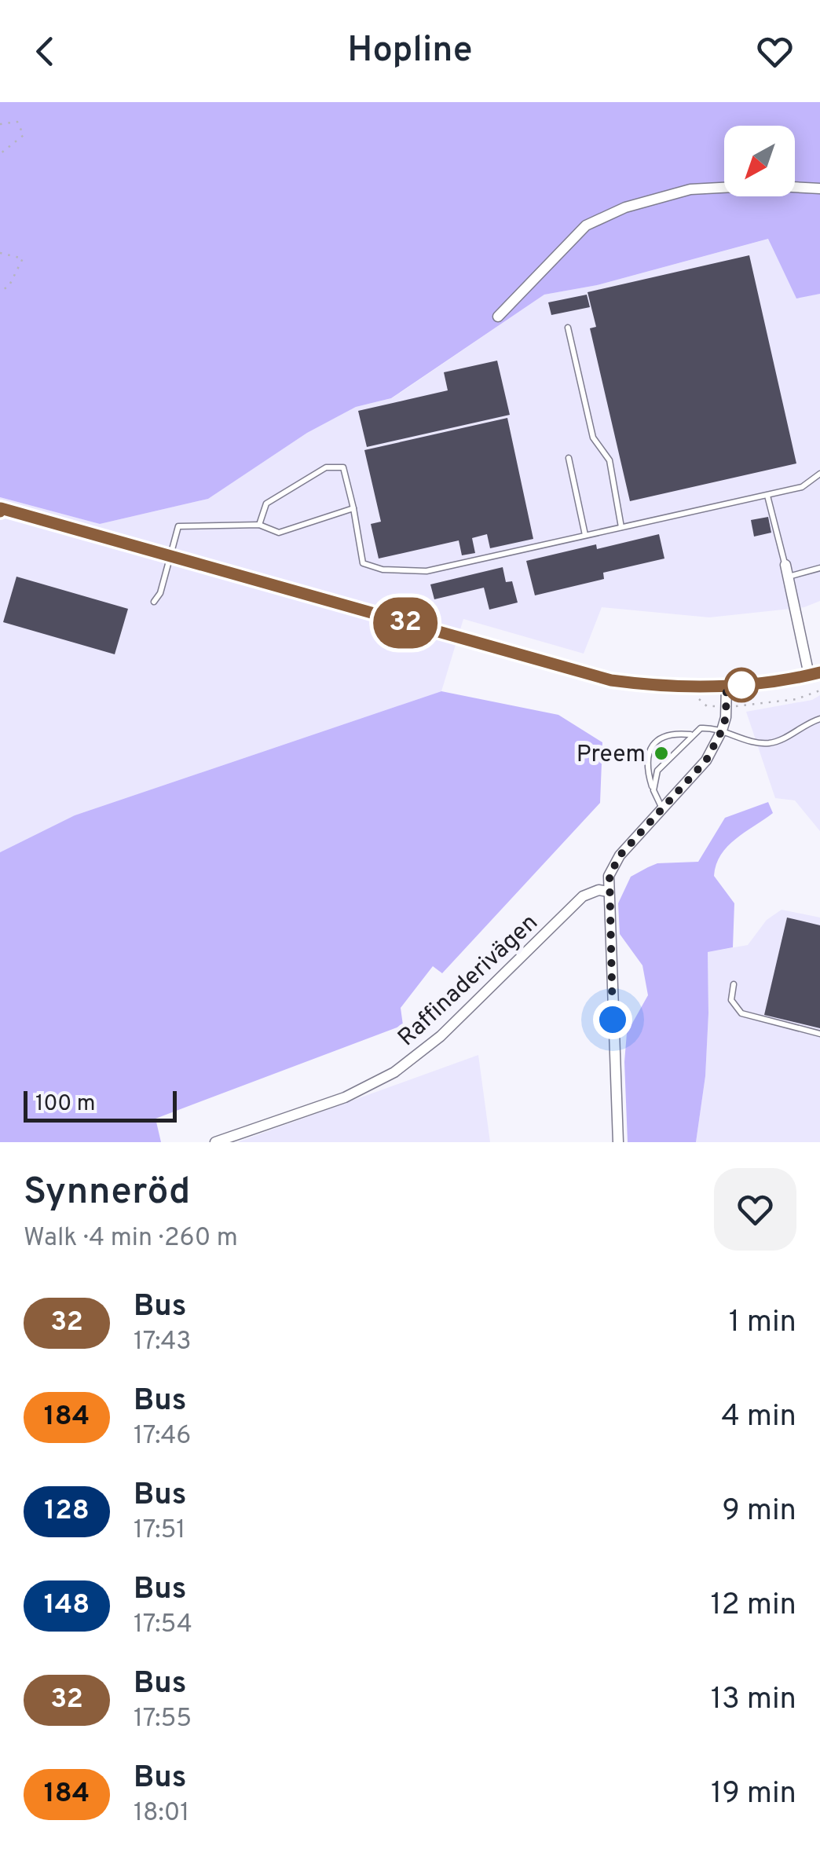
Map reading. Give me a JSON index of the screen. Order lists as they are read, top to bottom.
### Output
{
  "streets": {
    "street": ["Raffinaderivägen"]
  },
  "places": ["Preem"],
  "lines": ["bus line 32"],
  "scale_bar": "100 m",
  "north": "bottom left",
  "page": {
    "header": "Hopline",
    "on_map": "32",
    "scale": "100 m",
    "heading": ["Synneröd", "Walk · 4 min · 260 m"],
    "list": [
      {
        "mark": "32",
        "name": "Bus",
        "note": "17:43",
        "value": "1 min"
      },
      {
        "mark": "184",
        "name": "Bus",
        "note": "17:46",
        "value": "4 min"
      },
      {
        "mark": "128",
        "name": "Bus",
        "note": "17:51",
        "value": "9 min"
      },
      {
        "mark": "148",
        "name": "Bus",
        "note": "17:54",
        "value": "12 min"
      },
      {
        "mark": "32",
        "name": "Bus",
        "note": "17:55",
        "value": "13 min"
      },
      {
        "mark": "184",
        "name": "Bus",
        "note": "18:01",
        "value": "19 min"
      }
    ]
  }
}
